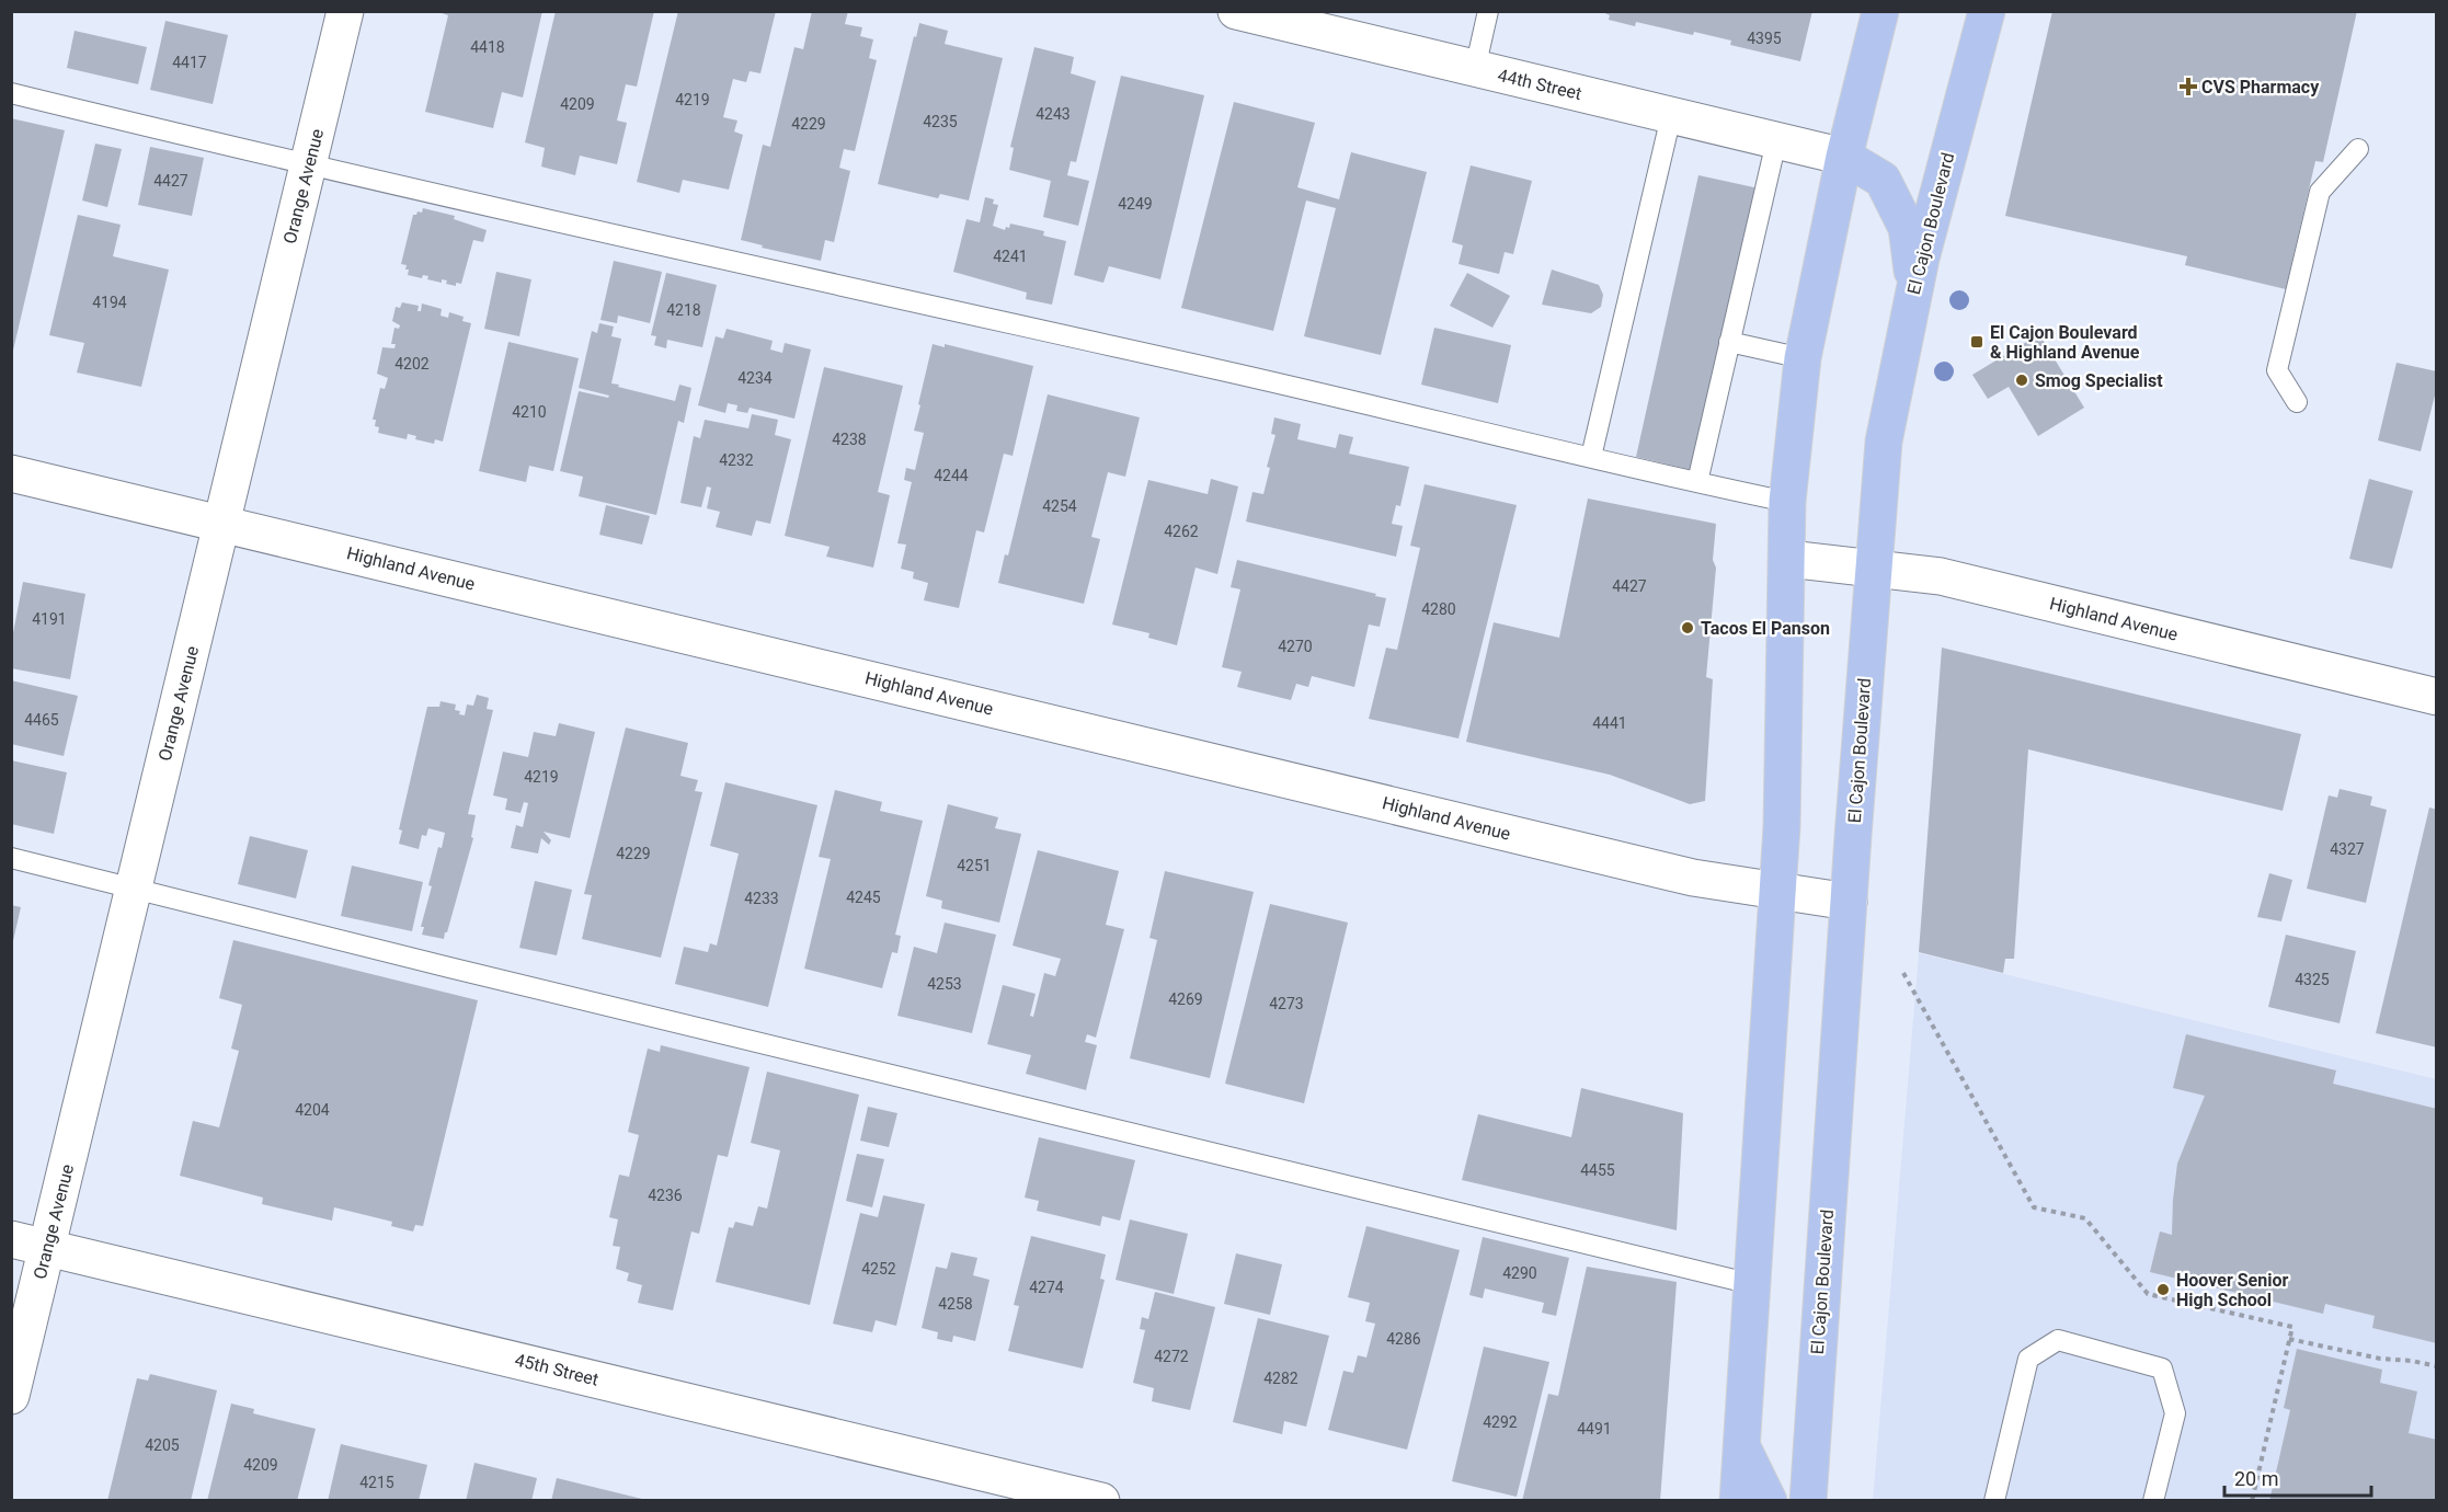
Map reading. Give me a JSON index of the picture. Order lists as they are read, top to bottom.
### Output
{
  "streets": {
    "main road": ["El Cajon Boulevard"],
    "street": [
      "44th Street",
      "Orange Avenue",
      "Highland Avenue",
      "45th Street"
    ]
  },
  "crossings": [
    ["Orange Avenue", "Highland Avenue"],
    ["Orange Avenue", "45th Street"],
    ["El Cajon Boulevard", "Highland Avenue"]
  ],
  "places": {
    "health": ["CVS Pharmacy"],
    "transit": ["El Cajon Boulevard & Highland Avenue"],
    "other": ["Smog Specialist", "Tacos El Panson", "Hoover Senior High School"]
  },
  "house_numbers": [
    "4395",
    "4418",
    "4417",
    "4219",
    "4209",
    "4243",
    "4235",
    "4229",
    "4427",
    "4249",
    "4241",
    "4194",
    "4218",
    "4202",
    "4234",
    "4210",
    "4238",
    "4232",
    "4244",
    "4254",
    "4262",
    "4427",
    "4280",
    "4191",
    "4270",
    "4465",
    "4441",
    "4219",
    "4327",
    "4229",
    "4251",
    "4245",
    "4233",
    "4325",
    "4253",
    "4269",
    "4273",
    "4204",
    "4455",
    "4236",
    "4252",
    "4290",
    "4274",
    "4258",
    "4286",
    "4272",
    "4282",
    "4292",
    "4491",
    "4205",
    "4209",
    "4215"
  ],
  "scale_bar": "20 m"
}
